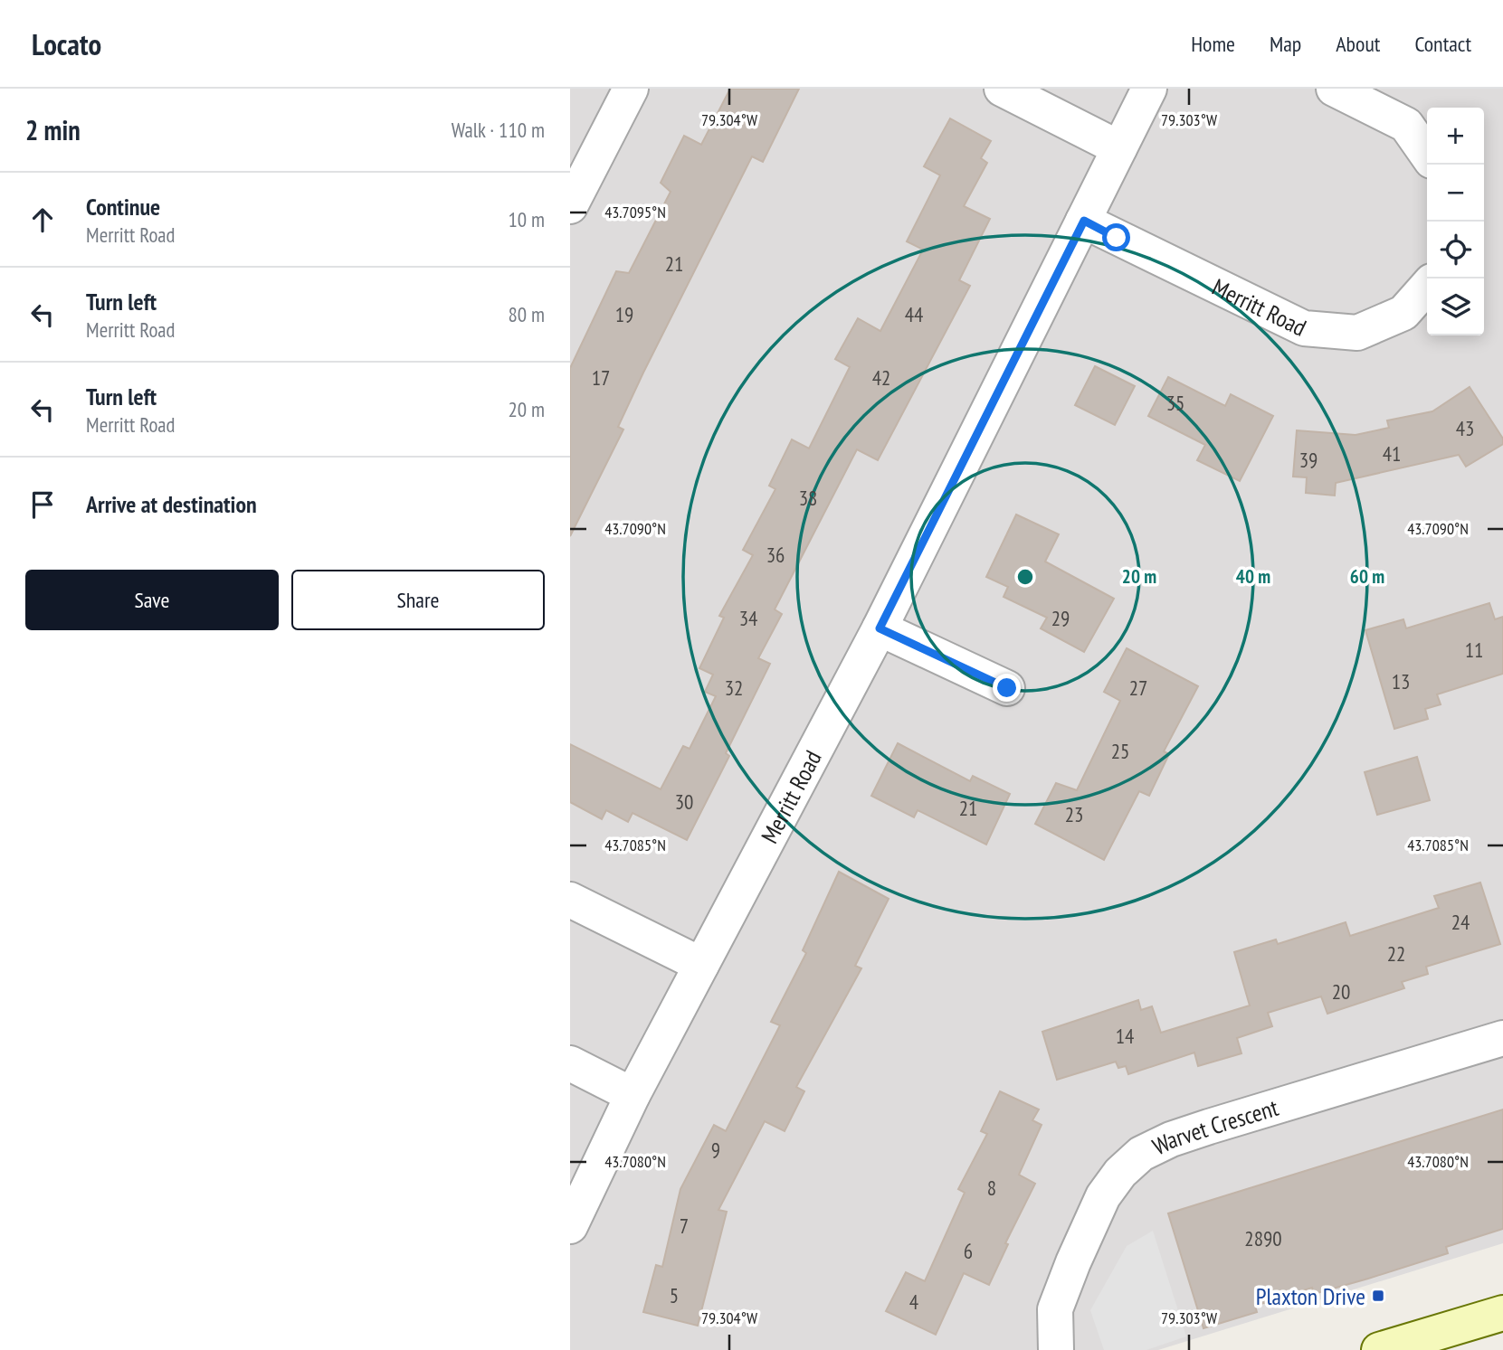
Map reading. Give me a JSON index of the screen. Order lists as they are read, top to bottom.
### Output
{
  "streets": {
    "street": ["Merritt Road", "Warvet Crescent"]
  },
  "places": {
    "transit": ["Plaxton Drive"]
  },
  "house_numbers": [
    "21",
    "19",
    "44",
    "17",
    "42",
    "35",
    "43",
    "41",
    "39",
    "38",
    "36",
    "34",
    "29",
    "11",
    "13",
    "32",
    "27",
    "25",
    "30",
    "21",
    "23",
    "24",
    "22",
    "20",
    "14",
    "9",
    "8",
    "7",
    "2890",
    "6",
    "5",
    "4"
  ],
  "page": {
    "header": "Locato",
    "nav": [
      "Home",
      "Map",
      "About",
      "Contact"
    ],
    "heading": ["2 min", "Walk · 110 m"],
    "map_buttons": ["+", "−"],
    "list": [
      ["Continue", "Merritt Road", "10 m"],
      ["Turn left", "Merritt Road", "80 m"],
      ["Turn left", "Merritt Road", "20 m"],
      "Arrive at destination"
    ],
    "buttons": ["Save", "Share"]
  },
  "coordinates": [
    "79.304°W",
    "79.303°W",
    "43.7095°N",
    "43.7090°N",
    "43.7085°N",
    "43.7080°N"
  ],
  "rings": ["20 m", "40 m", "60 m"]
}
